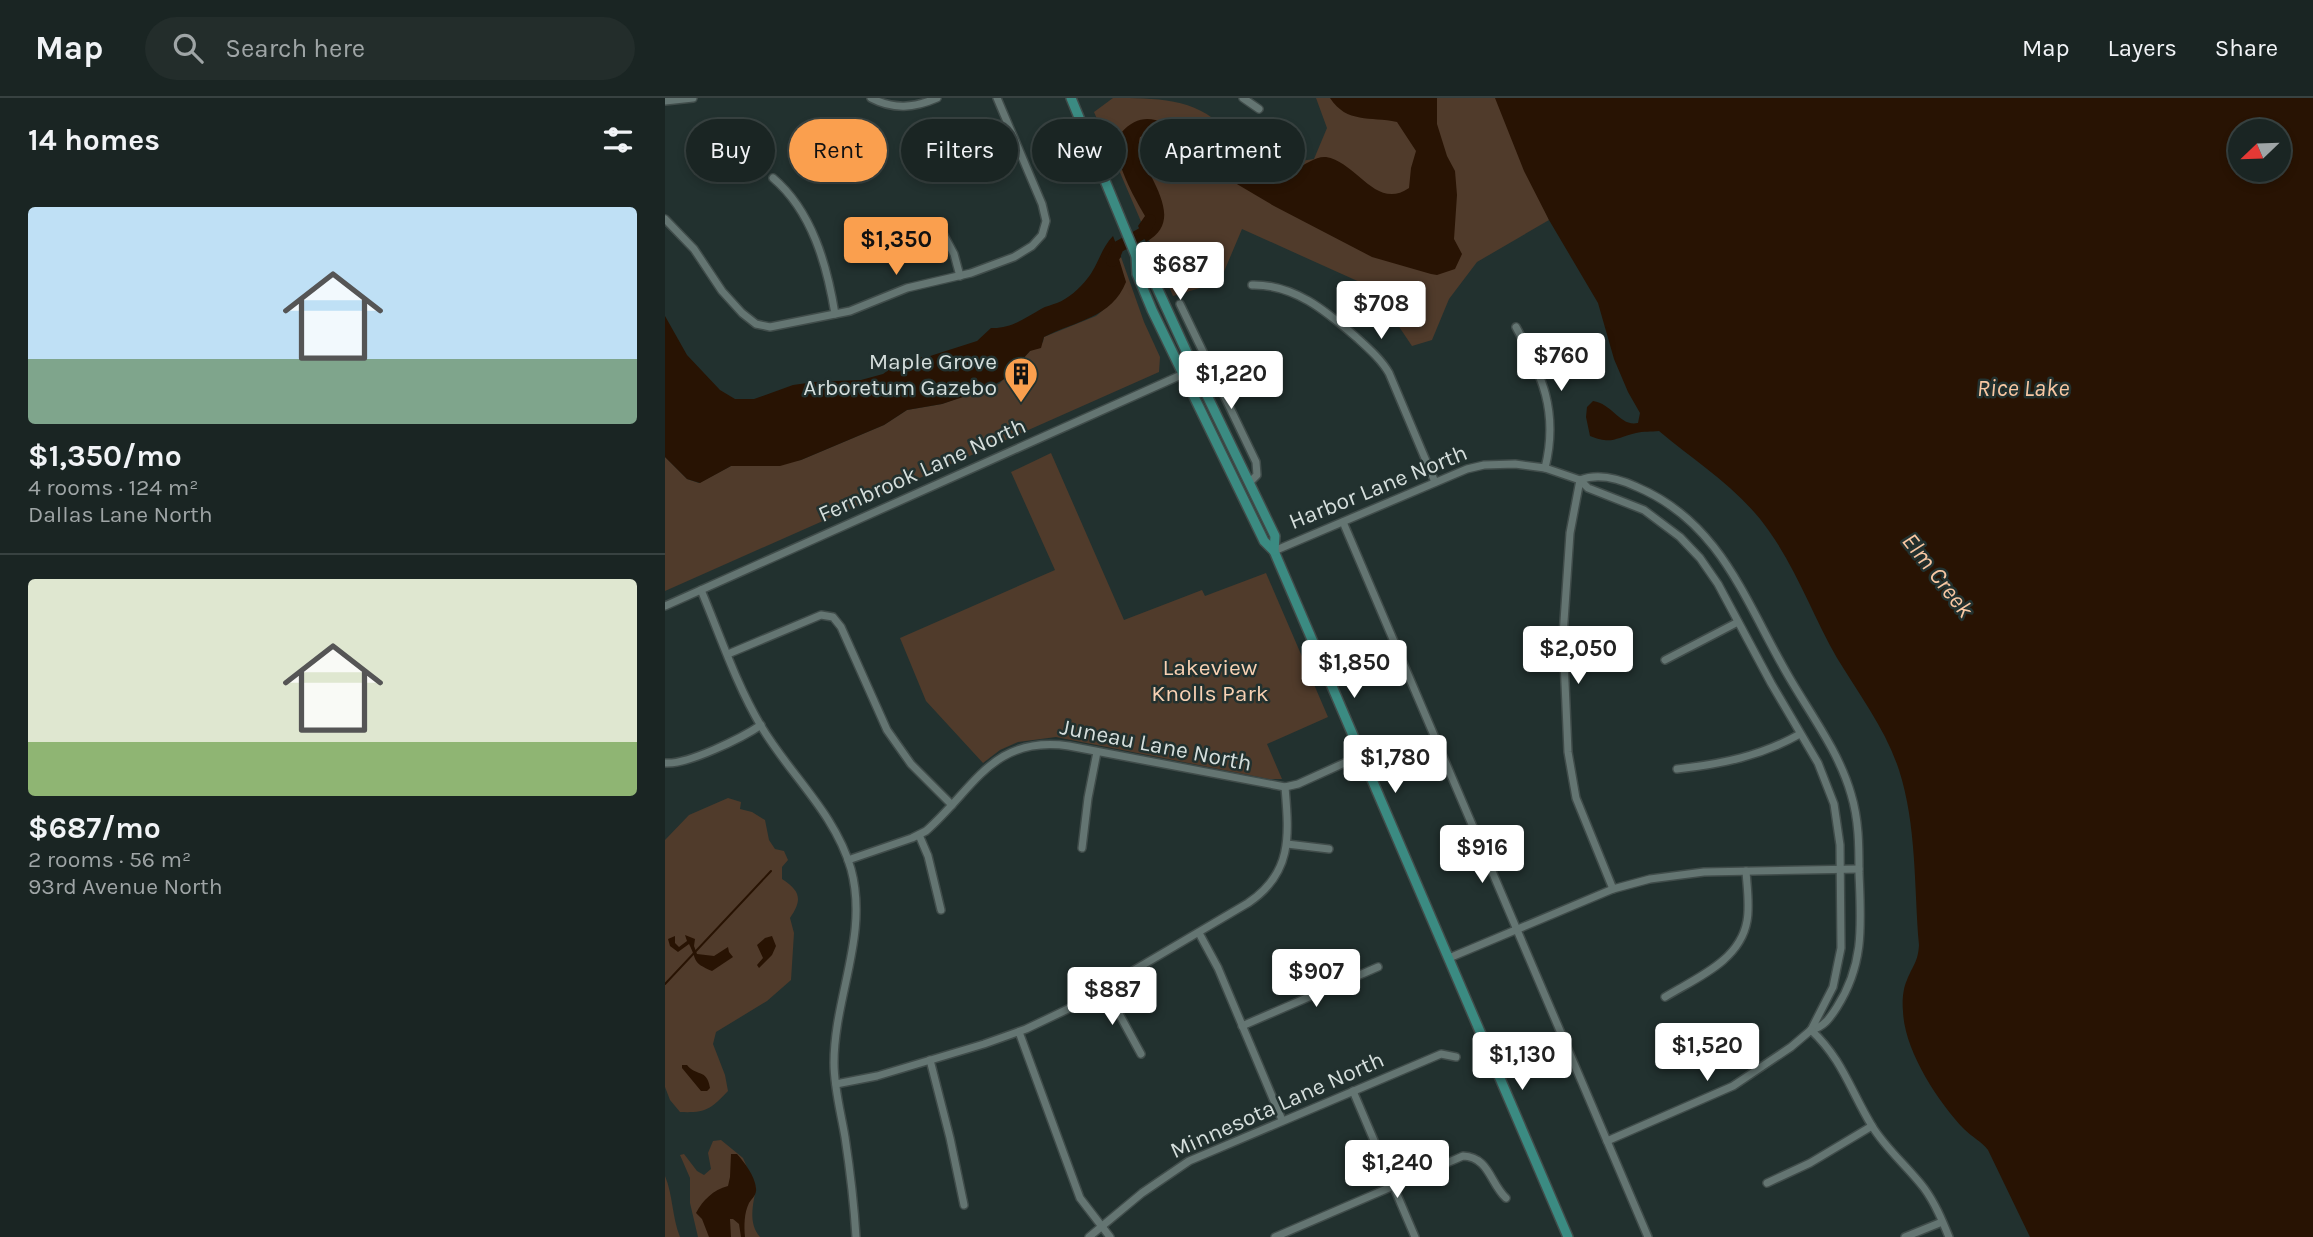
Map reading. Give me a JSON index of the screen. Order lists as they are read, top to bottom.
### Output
{
  "streets": {
    "street": [
      "Fernbrook Lane North",
      "Harbor Lane North",
      "Juneau Lane North",
      "Minnesota Lane North"
    ]
  },
  "water": ["Rice Lake", "Elm Creek"],
  "parks": ["Lakeview Knolls Park"],
  "places": {
    "building": ["Maple Grove Arboretum Gazebo"]
  },
  "north": "bottom left",
  "page": {
    "header": "Map",
    "search": "Search here",
    "nav": ["Map", "Layers", "Share"],
    "heading": "14 homes",
    "chip": [
      "Buy",
      "Rent",
      "Filters",
      "New",
      "Apartment"
    ],
    "list": [
      {
        "name": "$1,350/mo",
        "note": "4 rooms · 124 m² · Dallas Lane North"
      },
      {
        "name": "$687/mo",
        "note": "2 rooms · 56 m² · 93rd Avenue North"
      }
    ],
    "price": [
      "$1,350",
      "$687",
      "$708",
      "$760",
      "$1,220",
      "$2,050",
      "$1,850",
      "$1,780",
      "$916",
      "$907",
      "$887",
      "$1,520",
      "$1,130",
      "$1,240"
    ]
  }
}
